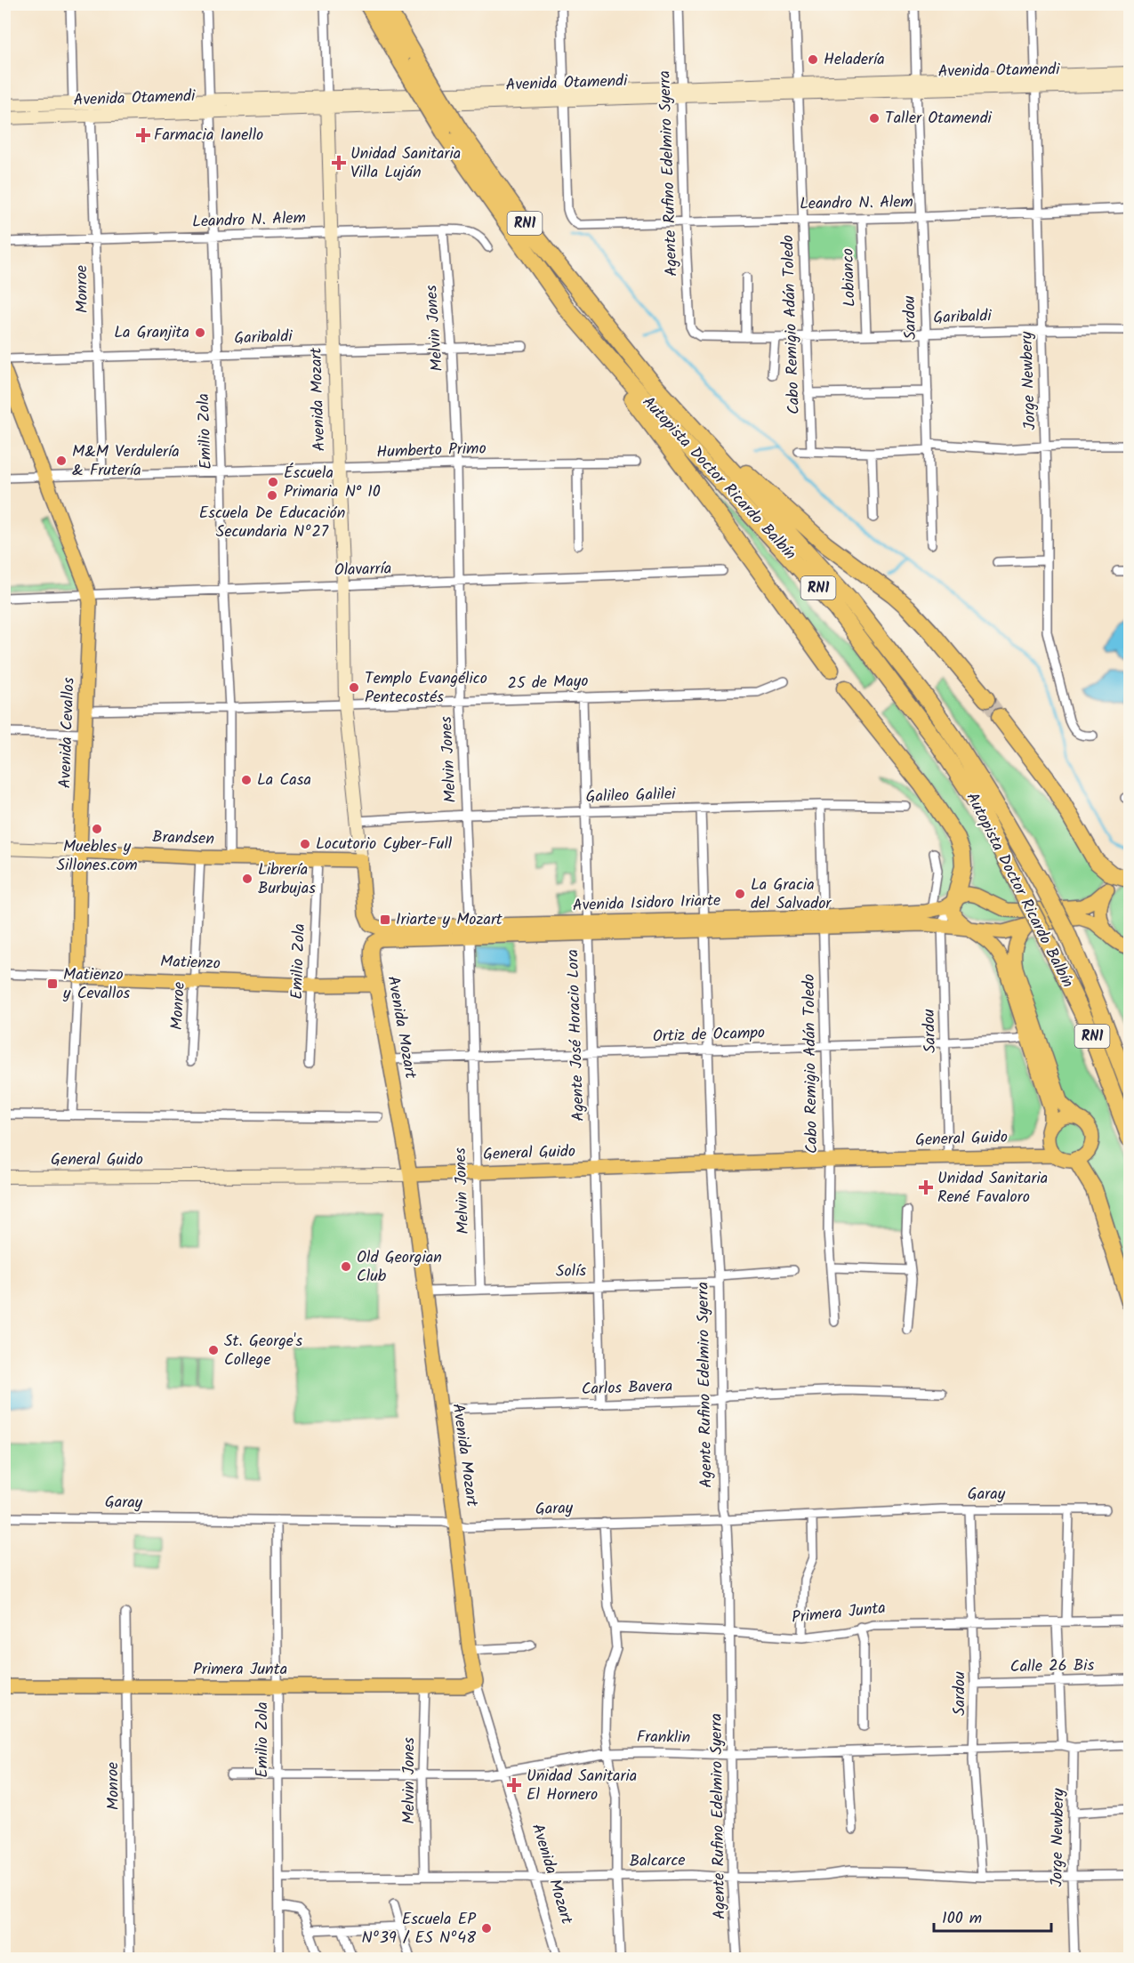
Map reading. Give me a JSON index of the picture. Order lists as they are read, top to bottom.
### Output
{
  "streets": {
    "highway": ["RN1", "Autopista Doctor Ricardo Balbín"],
    "main road": [
      "Avenida Otamendi",
      "Avenida Mozart",
      "Avenida Cevallos",
      "Brandsen",
      "Avenida Isidoro Iriarte",
      "Matienzo",
      "General Guido",
      "Primera Junta"
    ],
    "street": [
      "Agente Rufino Edelmiro Syerra",
      "Leandro N. Alem",
      "Lobianco",
      "Monroe",
      "Sardou",
      "Garibaldi",
      "Cabo Remigio Adán Toledo",
      "Melvin Jones",
      "Jorge Newbery",
      "Emilio Zola",
      "Humberto Primo",
      "Olavarría",
      "25 de Mayo",
      "Galileo Galilei",
      "Agente José Horacio Lora",
      "Ortiz de Ocampo",
      "Solís",
      "Carlos Bavera",
      "Garay",
      "Calle 26 Bis",
      "Franklin",
      "Balcarce"
    ]
  },
  "crossings": [
    ["Avenida Otamendi", "Agente Rufino Edelmiro Syerra"],
    ["Avenida Otamendi", "Leandro N. Alem"],
    ["Avenida Otamendi", "Monroe"],
    ["Avenida Otamendi", "Sardou"],
    ["Avenida Otamendi", "Cabo Remigio Adán Toledo"],
    ["Avenida Otamendi", "Jorge Newbery"],
    ["Avenida Otamendi", "Avenida Mozart"],
    ["Avenida Otamendi", "Emilio Zola"],
    ["Agente Rufino Edelmiro Syerra", "Leandro N. Alem"],
    ["Agente Rufino Edelmiro Syerra", "Garibaldi"],
    ["Agente Rufino Edelmiro Syerra", "Galileo Galilei"],
    ["Agente Rufino Edelmiro Syerra", "Avenida Isidoro Iriarte"],
    ["Agente Rufino Edelmiro Syerra", "Ortiz de Ocampo"],
    ["Agente Rufino Edelmiro Syerra", "General Guido"],
    ["Agente Rufino Edelmiro Syerra", "Solís"],
    ["Agente Rufino Edelmiro Syerra", "Carlos Bavera"],
    ["Agente Rufino Edelmiro Syerra", "Garay"],
    ["Agente Rufino Edelmiro Syerra", "Primera Junta"],
    ["Agente Rufino Edelmiro Syerra", "Franklin"],
    ["Agente Rufino Edelmiro Syerra", "Balcarce"],
    ["Leandro N. Alem", "Lobianco"],
    ["Leandro N. Alem", "Monroe"],
    ["Leandro N. Alem", "Sardou"],
    ["Leandro N. Alem", "Cabo Remigio Adán Toledo"],
    ["Leandro N. Alem", "Melvin Jones"],
    ["Leandro N. Alem", "Jorge Newbery"],
    ["Leandro N. Alem", "Avenida Mozart"],
    ["Leandro N. Alem", "Emilio Zola"],
    ["Lobianco", "Garibaldi"],
    ["Monroe", "Garibaldi"],
    ["Monroe", "Humberto Primo"],
    ["Monroe", "Brandsen"],
    ["Monroe", "Matienzo"],
    ["Monroe", "Primera Junta"],
    ["Sardou", "Garibaldi"],
    ["Sardou", "Avenida Isidoro Iriarte"],
    ["Sardou", "Ortiz de Ocampo"],
    ["Sardou", "General Guido"],
    ["Sardou", "Garay"],
    ["Sardou", "Primera Junta"],
    ["Sardou", "Calle 26 Bis"],
    ["Sardou", "Franklin"],
    ["Sardou", "Balcarce"],
    ["Garibaldi", "Cabo Remigio Adán Toledo"],
    ["Garibaldi", "Melvin Jones"],
    ["Garibaldi", "Jorge Newbery"],
    ["Garibaldi", "Avenida Mozart"],
    ["Garibaldi", "Emilio Zola"],
    ["Cabo Remigio Adán Toledo", "Galileo Galilei"],
    ["Cabo Remigio Adán Toledo", "Avenida Isidoro Iriarte"],
    ["Cabo Remigio Adán Toledo", "Ortiz de Ocampo"],
    ["Cabo Remigio Adán Toledo", "General Guido"],
    ["Melvin Jones", "Humberto Primo"],
    ["Melvin Jones", "Olavarría"],
    ["Melvin Jones", "25 de Mayo"],
    ["Melvin Jones", "Galileo Galilei"],
    ["Melvin Jones", "Avenida Isidoro Iriarte"],
    ["Melvin Jones", "Ortiz de Ocampo"],
    ["Melvin Jones", "General Guido"],
    ["Melvin Jones", "Solís"],
    ["Melvin Jones", "Primera Junta"],
    ["Melvin Jones", "Franklin"],
    ["Melvin Jones", "Balcarce"],
    ["Jorge Newbery", "Franklin"],
    ["Jorge Newbery", "Balcarce"],
    ["Avenida Mozart", "Humberto Primo"],
    ["Avenida Mozart", "Olavarría"],
    ["Avenida Mozart", "25 de Mayo"],
    ["Avenida Mozart", "Galileo Galilei"],
    ["Avenida Mozart", "Brandsen"],
    ["Avenida Mozart", "Avenida Isidoro Iriarte"],
    ["Avenida Mozart", "Matienzo"],
    ["Avenida Mozart", "Ortiz de Ocampo"],
    ["Avenida Mozart", "General Guido"],
    ["Avenida Mozart", "Solís"],
    ["Avenida Mozart", "Carlos Bavera"],
    ["Avenida Mozart", "Garay"],
    ["Avenida Mozart", "Primera Junta"],
    ["Avenida Mozart", "Franklin"],
    ["Avenida Mozart", "Balcarce"],
    ["Emilio Zola", "Humberto Primo"],
    ["Emilio Zola", "Olavarría"],
    ["Emilio Zola", "25 de Mayo"],
    ["Emilio Zola", "Brandsen"],
    ["Emilio Zola", "Matienzo"],
    ["Emilio Zola", "Garay"],
    ["Emilio Zola", "Primera Junta"],
    ["Emilio Zola", "Franklin"],
    ["Emilio Zola", "Balcarce"],
    ["Humberto Primo", "Avenida Cevallos"],
    ["Olavarría", "Avenida Cevallos"],
    ["25 de Mayo", "Avenida Cevallos"],
    ["25 de Mayo", "Agente José Horacio Lora"],
    ["Avenida Cevallos", "Brandsen"],
    ["Avenida Cevallos", "Matienzo"],
    ["Galileo Galilei", "Agente José Horacio Lora"],
    ["Avenida Isidoro Iriarte", "Agente José Horacio Lora"],
    ["Agente José Horacio Lora", "Ortiz de Ocampo"],
    ["Agente José Horacio Lora", "General Guido"],
    ["Agente José Horacio Lora", "Solís"],
    ["Agente José Horacio Lora", "Carlos Bavera"]
  ],
  "places": {
    "other": [
      "Heladería",
      "Taller Otamendi",
      "La Granjita",
      "M&M Verdulería & Frutería",
      "Éscuela Primaria N° 10",
      "Escuela De Educación Secundaria Nº27",
      "Templo Evangélico Pentecostés",
      "La Casa",
      "Muebles y Sillones.com",
      "Locutorio Cyber-Full",
      "Librería Burbujas",
      "La Gracia del Salvador",
      "Old Georgian Club",
      "St. George's College",
      "Escuela EP Nº39 / ES Nº48"
    ],
    "health": [
      "Farmacia Ianello",
      "Unidad Sanitaria Villa Luján",
      "Unidad Sanitaria René Favaloro",
      "Unidad Sanitaria El Hornero"
    ],
    "transit": ["Iriarte y Mozart", "Matienzo y Cevallos"]
  },
  "scale_bar": "100 m"
}
